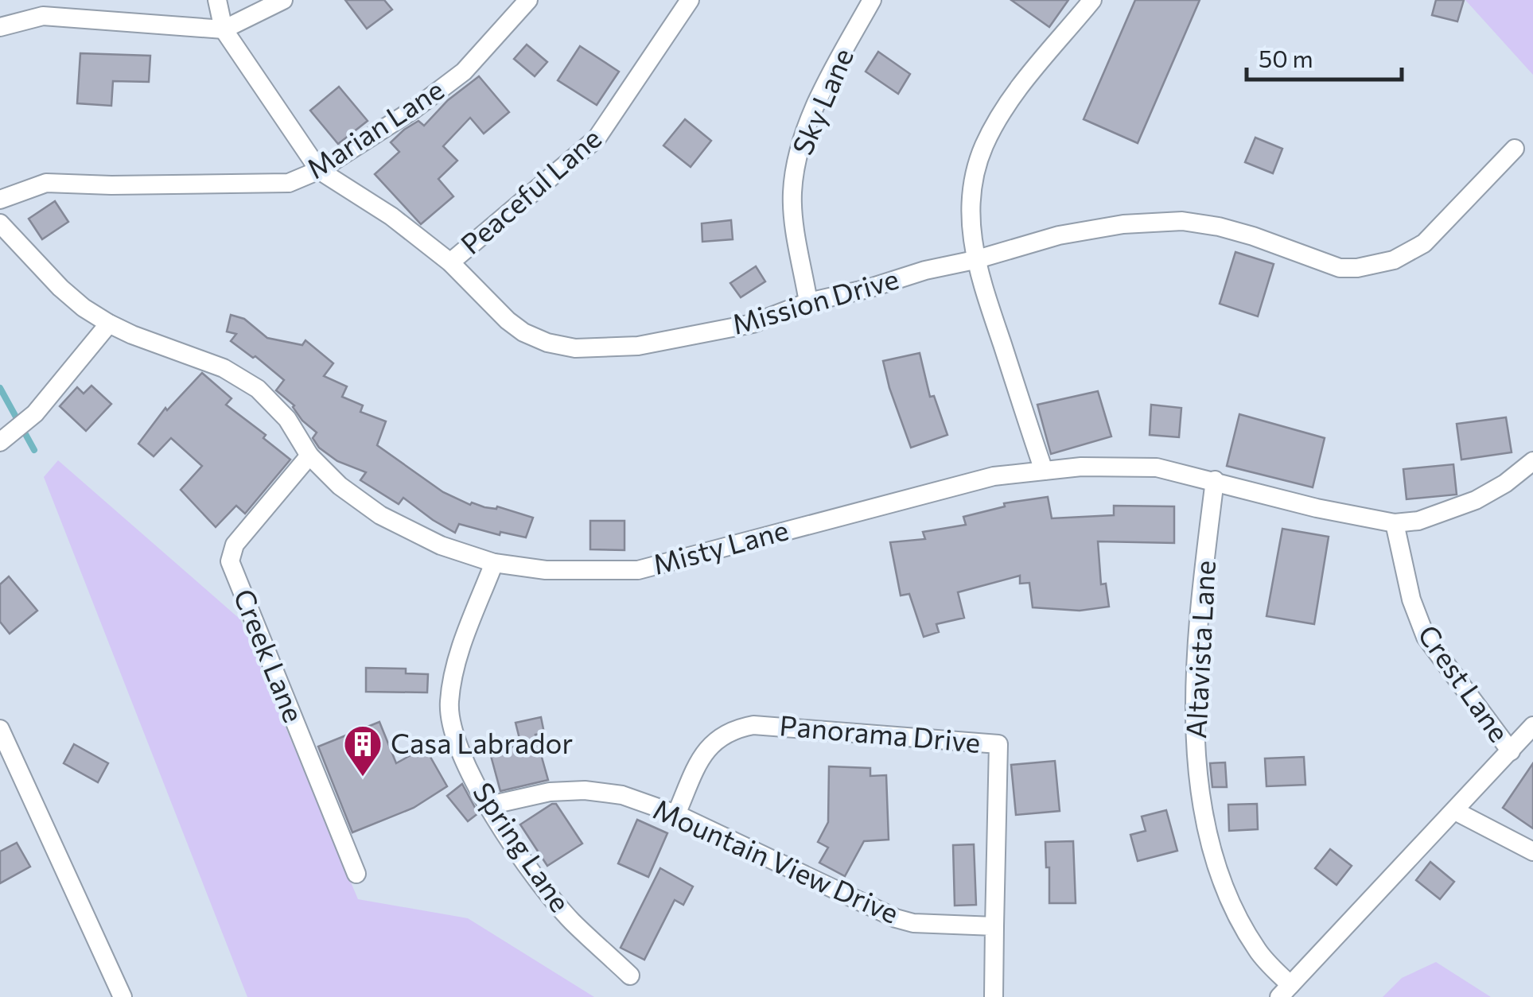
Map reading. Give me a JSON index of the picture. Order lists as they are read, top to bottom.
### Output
{
  "streets": {
    "street": [
      "Sky Lane",
      "Marian Lane",
      "Peaceful Lane",
      "Mission Drive",
      "Misty Lane",
      "Altavista Lane",
      "Creek Lane",
      "Crest Lane",
      "Panorama Drive",
      "Spring Lane",
      "Mountain View Drive"
    ]
  },
  "crossings": [
    ["Sky Lane", "Mission Drive"],
    ["Marian Lane", "Mission Drive"],
    ["Peaceful Lane", "Mission Drive"],
    ["Misty Lane", "Altavista Lane"],
    ["Misty Lane", "Creek Lane"],
    ["Misty Lane", "Crest Lane"],
    ["Misty Lane", "Spring Lane"],
    ["Panorama Drive", "Mountain View Drive"],
    ["Spring Lane", "Mountain View Drive"]
  ],
  "places": {
    "building": ["Casa Labrador"]
  },
  "scale_bar": "50 m"
}
